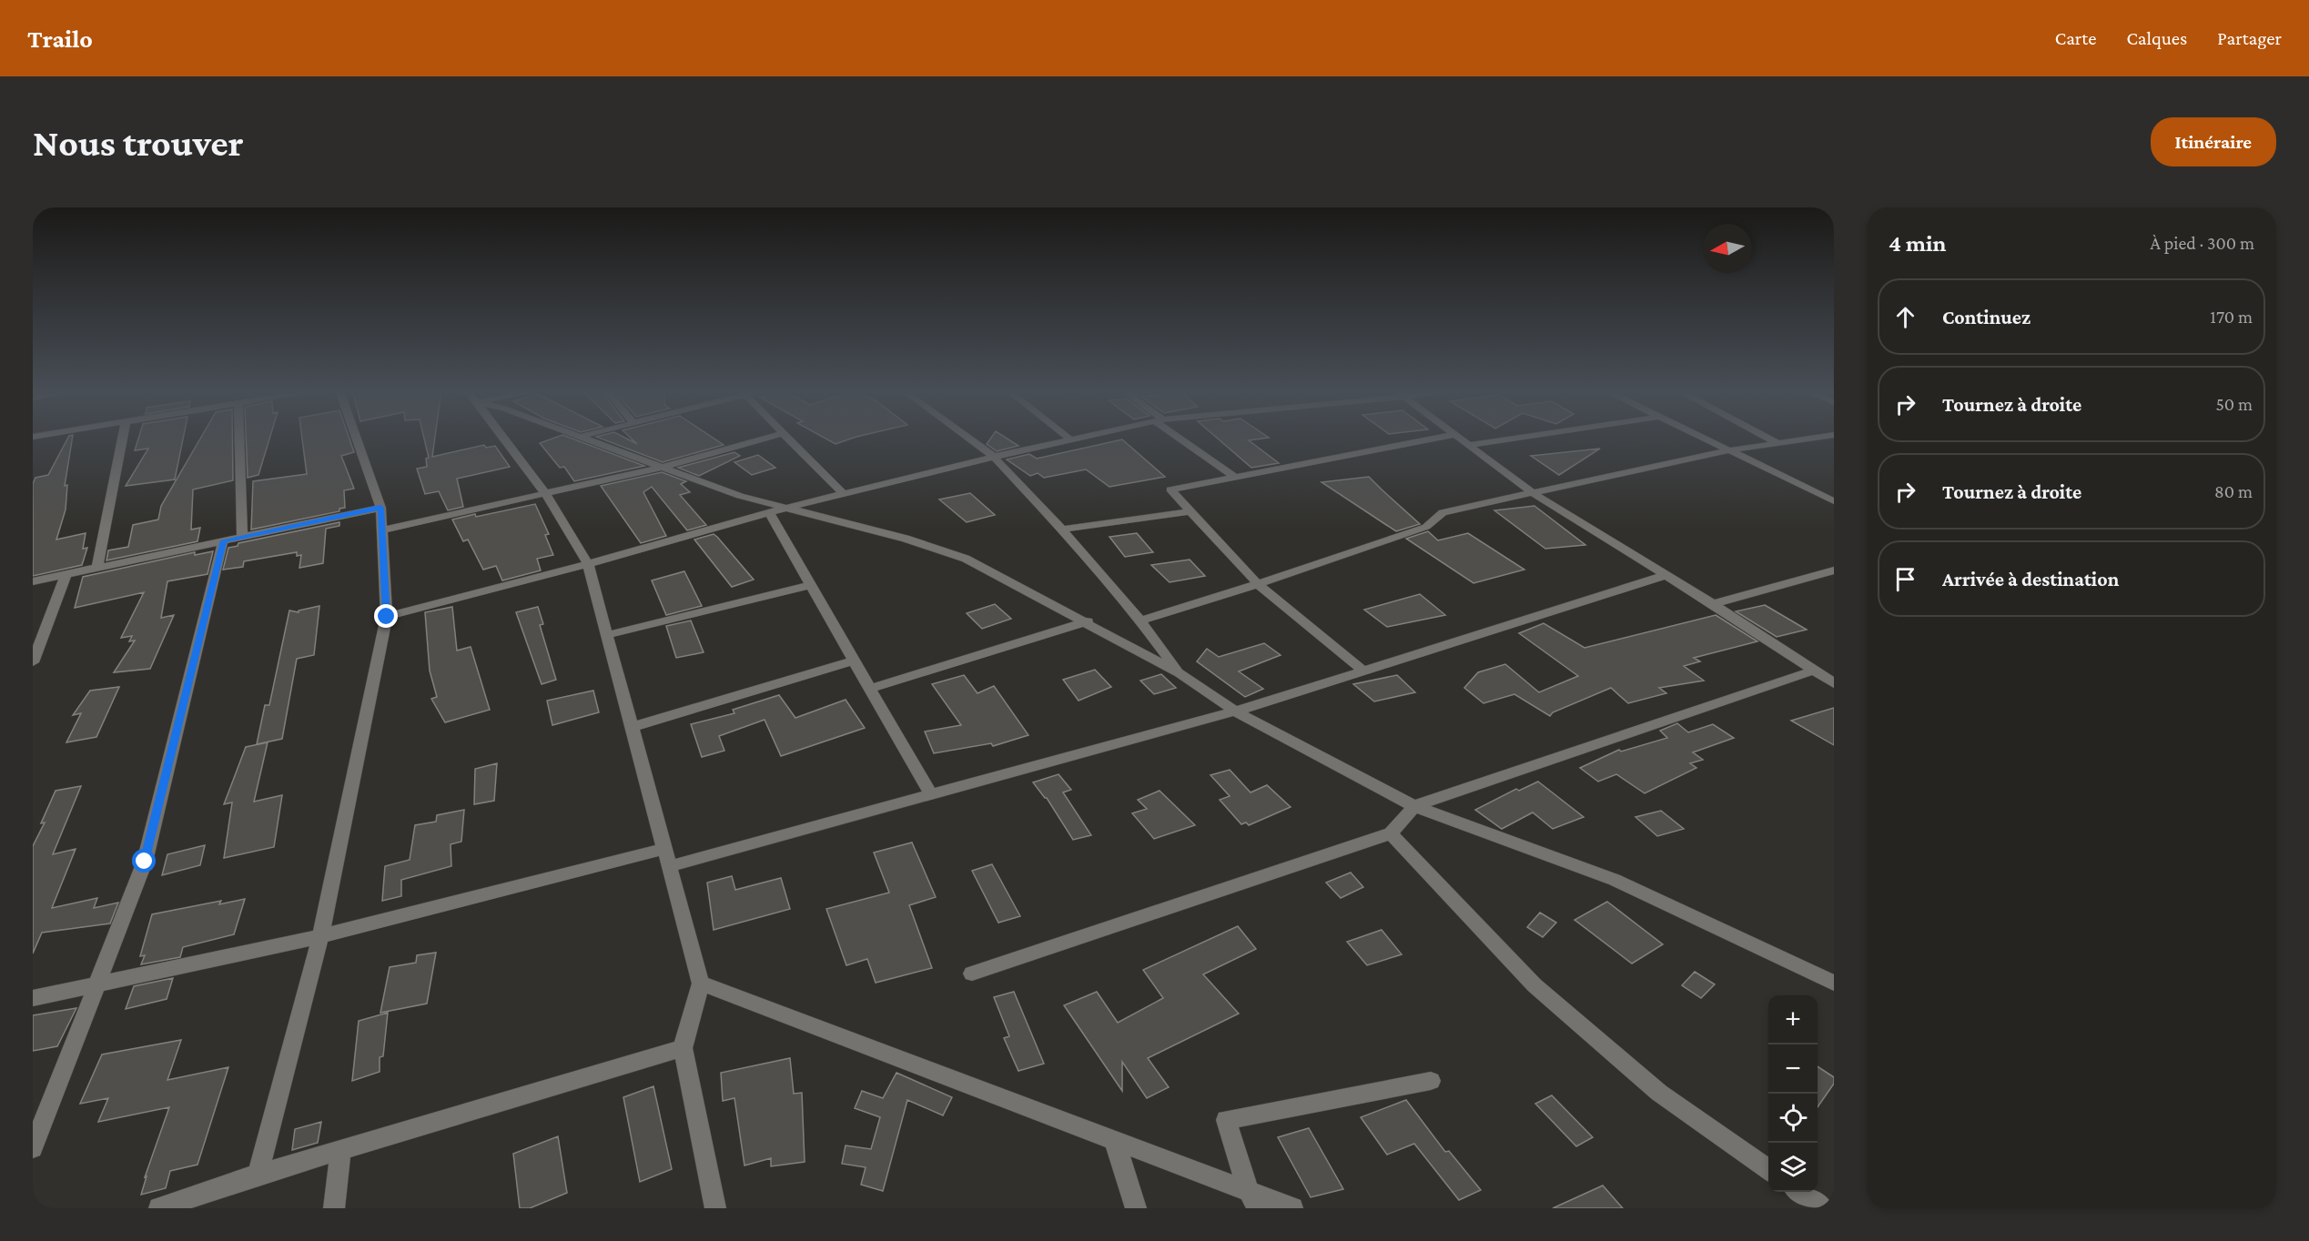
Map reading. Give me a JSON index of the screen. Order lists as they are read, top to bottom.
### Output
{
  "north": "left",
  "page": {
    "header": "Trailo",
    "nav": ["Carte", "Calques", "Partager"],
    "buttons": "Itinéraire",
    "title": "Nous trouver",
    "heading": ["4 min", "À pied · 300 m"],
    "list": [
      ["Continuez", "170 m"],
      ["Tournez à droite", "50 m"],
      ["Tournez à droite", "80 m"],
      "Arrivée à destination"
    ],
    "map_buttons": ["+", "−"]
  }
}
